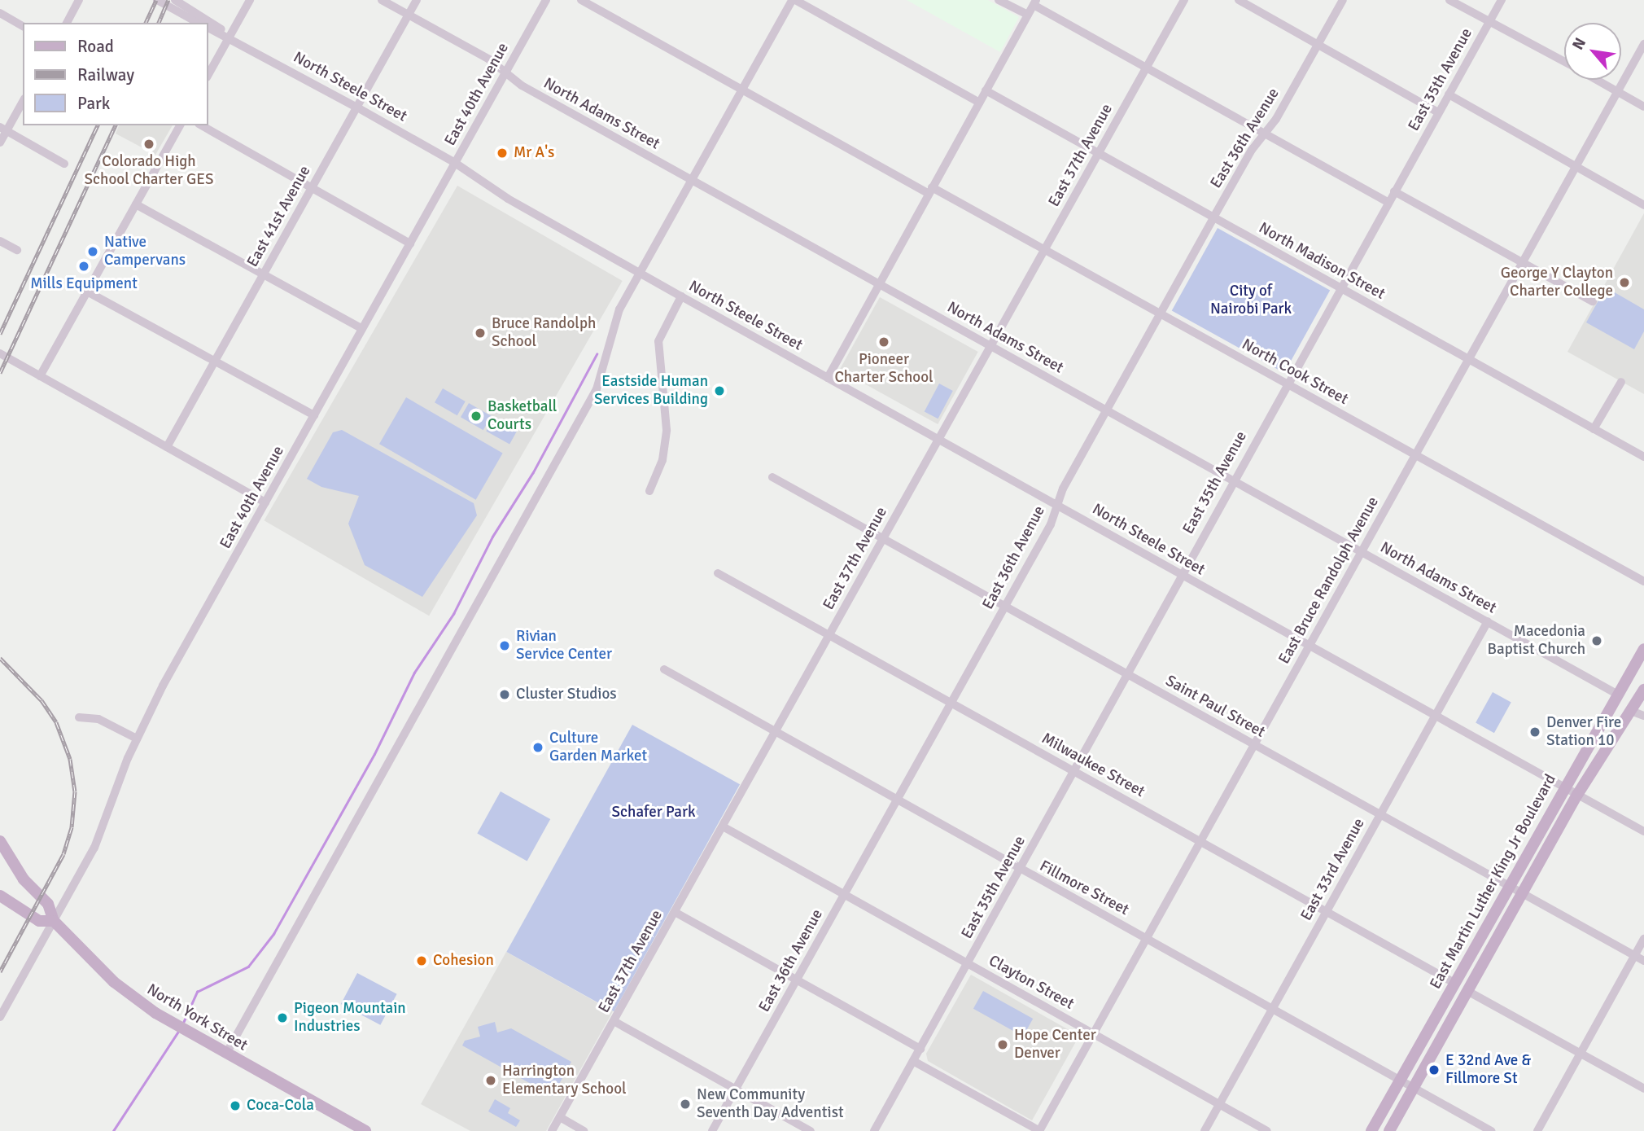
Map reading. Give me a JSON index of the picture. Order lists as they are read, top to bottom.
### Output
{
  "streets": {
    "main road": ["East Martin Luther King Jr Boulevard", "North York Street"],
    "street": [
      "East 35th Avenue",
      "North Steele Street",
      "East 40th Avenue",
      "North Adams Street",
      "East 36th Avenue",
      "East 37th Avenue",
      "East 41st Avenue",
      "North Madison Street",
      "North Cook Street",
      "East Bruce Randolph Avenue",
      "Saint Paul Street",
      "Milwaukee Street",
      "East 33rd Avenue",
      "Fillmore Street",
      "Clayton Street"
    ]
  },
  "crossings": [
    ["East 35th Avenue", "North Steele Street"],
    ["East 35th Avenue", "North Adams Street"],
    ["East 35th Avenue", "North Madison Street"],
    ["East 35th Avenue", "North Cook Street"],
    ["East 35th Avenue", "Saint Paul Street"],
    ["East 35th Avenue", "Milwaukee Street"],
    ["East 35th Avenue", "Fillmore Street"],
    ["East 35th Avenue", "Clayton Street"],
    ["North Steele Street", "East 40th Avenue"],
    ["North Steele Street", "East 36th Avenue"],
    ["North Steele Street", "East 37th Avenue"],
    ["North Steele Street", "East 41st Avenue"],
    ["North Steele Street", "East Bruce Randolph Avenue"],
    ["North Steele Street", "East 33rd Avenue"],
    ["North Steele Street", "East Martin Luther King Jr Boulevard"],
    ["East 40th Avenue", "North Adams Street"],
    ["East 40th Avenue", "North York Street"],
    ["North Adams Street", "East 36th Avenue"],
    ["North Adams Street", "East 37th Avenue"],
    ["North Adams Street", "East 41st Avenue"],
    ["North Adams Street", "East Bruce Randolph Avenue"],
    ["North Adams Street", "East 33rd Avenue"],
    ["North Adams Street", "East Martin Luther King Jr Boulevard"],
    ["East 36th Avenue", "North Madison Street"],
    ["East 36th Avenue", "North Cook Street"],
    ["East 36th Avenue", "Saint Paul Street"],
    ["East 36th Avenue", "Milwaukee Street"],
    ["East 36th Avenue", "Fillmore Street"],
    ["East 36th Avenue", "Clayton Street"],
    ["East 37th Avenue", "North Madison Street"],
    ["East 37th Avenue", "North Cook Street"],
    ["East 37th Avenue", "Saint Paul Street"],
    ["East 37th Avenue", "Milwaukee Street"],
    ["East 37th Avenue", "Fillmore Street"],
    ["East 37th Avenue", "Clayton Street"],
    ["North Madison Street", "East Bruce Randolph Avenue"],
    ["North Cook Street", "East Bruce Randolph Avenue"],
    ["East Bruce Randolph Avenue", "Saint Paul Street"],
    ["East Bruce Randolph Avenue", "Milwaukee Street"],
    ["East Bruce Randolph Avenue", "Fillmore Street"],
    ["East Bruce Randolph Avenue", "Clayton Street"],
    ["Saint Paul Street", "East 33rd Avenue"],
    ["Saint Paul Street", "East Martin Luther King Jr Boulevard"],
    ["Milwaukee Street", "East 33rd Avenue"],
    ["Milwaukee Street", "East Martin Luther King Jr Boulevard"],
    ["East 33rd Avenue", "Fillmore Street"],
    ["East 33rd Avenue", "Clayton Street"],
    ["East Martin Luther King Jr Boulevard", "Fillmore Street"]
  ],
  "parks": ["City of Nairobi Park", "Schafer Park"],
  "places": [
    "Colorado High School Charter GES",
    "Mr A's",
    "Native Campervans",
    "Mills Equipment",
    "George Y Clayton Charter College",
    "Bruce Randolph School",
    "Pioneer Charter School",
    "Eastside Human Services Building",
    "Basketball Courts",
    "Macedonia Baptist Church",
    "Rivian Service Center",
    "Cluster Studios",
    "Denver Fire Station 10",
    "Culture Garden Market",
    "Cohesion",
    "Pigeon Mountain Industries",
    "Hope Center Denver",
    "E 32nd Ave & Fillmore St",
    "Harrington Elementary School",
    "New Community Seventh Day Adventist",
    "Coca-Cola"
  ],
  "legend": ["Road", "Railway", "Park"],
  "north": "top left"
}
